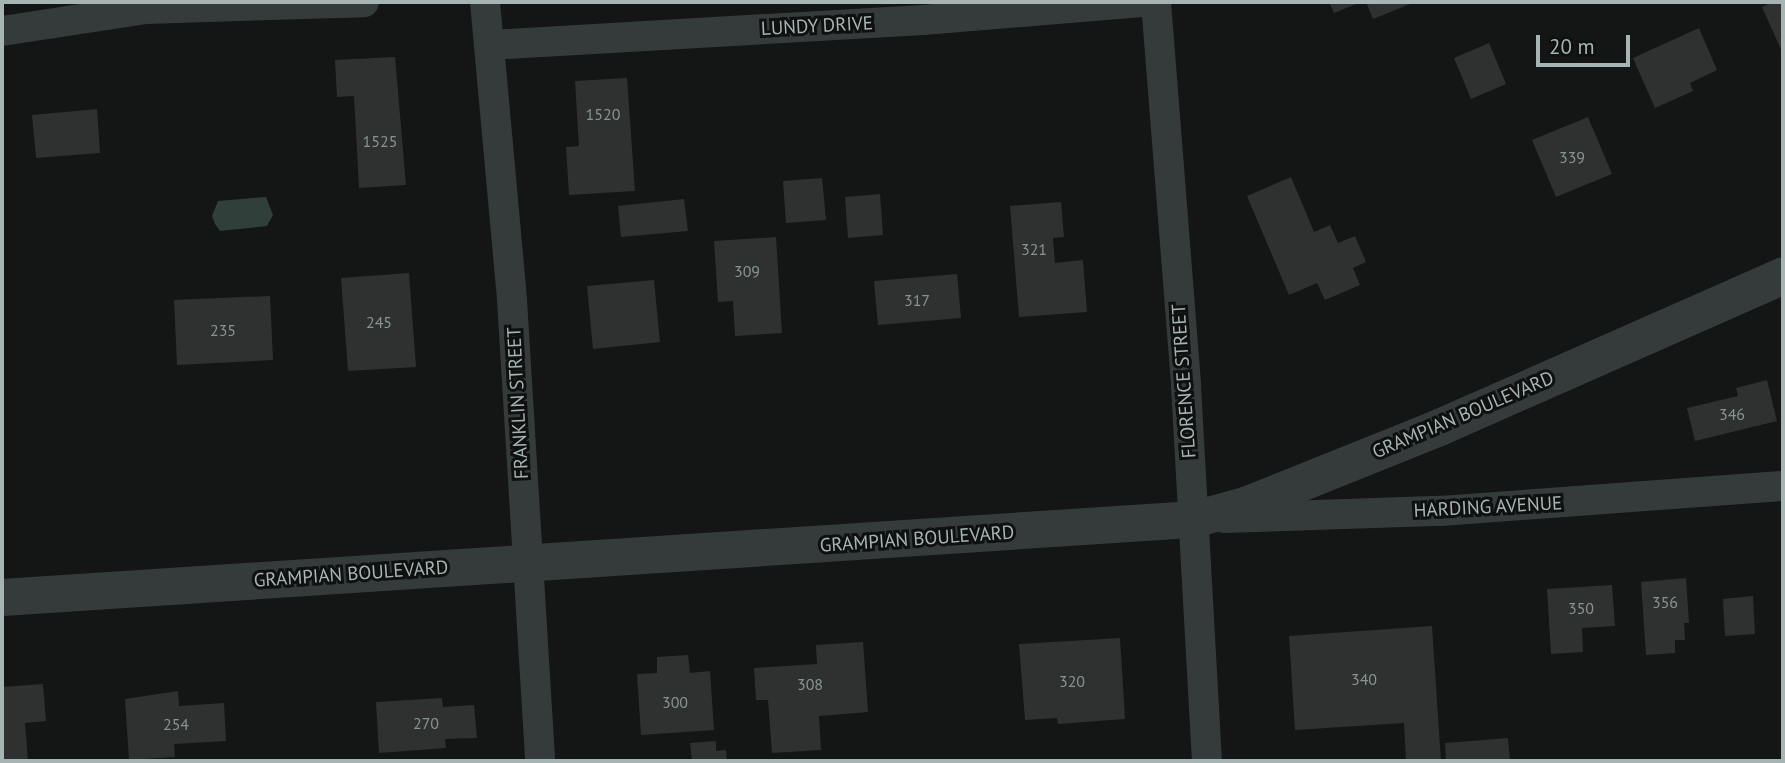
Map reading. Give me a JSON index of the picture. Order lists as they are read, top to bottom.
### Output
{
  "streets": {
    "street": [
      "LUNDY DRIVE",
      "FLORENCE STREET",
      "FRANKLIN STREET",
      "GRAMPIAN BOULEVARD",
      "HARDING AVENUE"
    ]
  },
  "crossings": [
    ["LUNDY DRIVE", "FRANKLIN STREET"],
    ["FLORENCE STREET", "GRAMPIAN BOULEVARD"],
    ["FLORENCE STREET", "HARDING AVENUE"],
    ["FRANKLIN STREET", "GRAMPIAN BOULEVARD"],
    ["GRAMPIAN BOULEVARD", "HARDING AVENUE"]
  ],
  "house_numbers": [
    "1520",
    "1525",
    "339",
    "321",
    "309",
    "317",
    "245",
    "235",
    "346",
    "356",
    "350",
    "340",
    "320",
    "308",
    "300",
    "270",
    "254"
  ],
  "scale_bar": "20 m"
}
